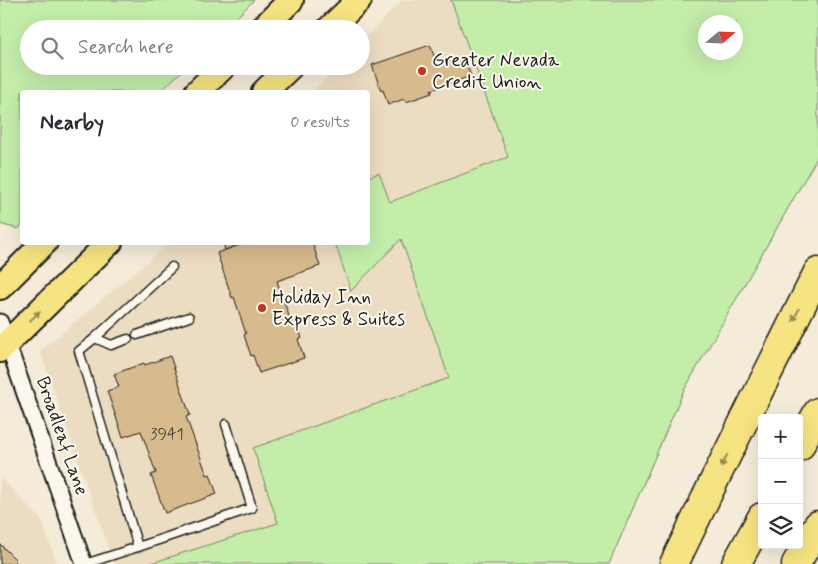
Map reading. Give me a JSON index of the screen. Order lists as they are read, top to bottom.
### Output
{
  "streets": {
    "street": ["Broadleaf Lane"]
  },
  "places": ["Greater Nevada Credit Union", "Holiday Inn Express & Suites"],
  "house_numbers": ["3941"],
  "north": "right",
  "page": {
    "search": "Search here",
    "heading": ["Nearby", "0 results"],
    "map_buttons": ["+", "−"]
  }
}
